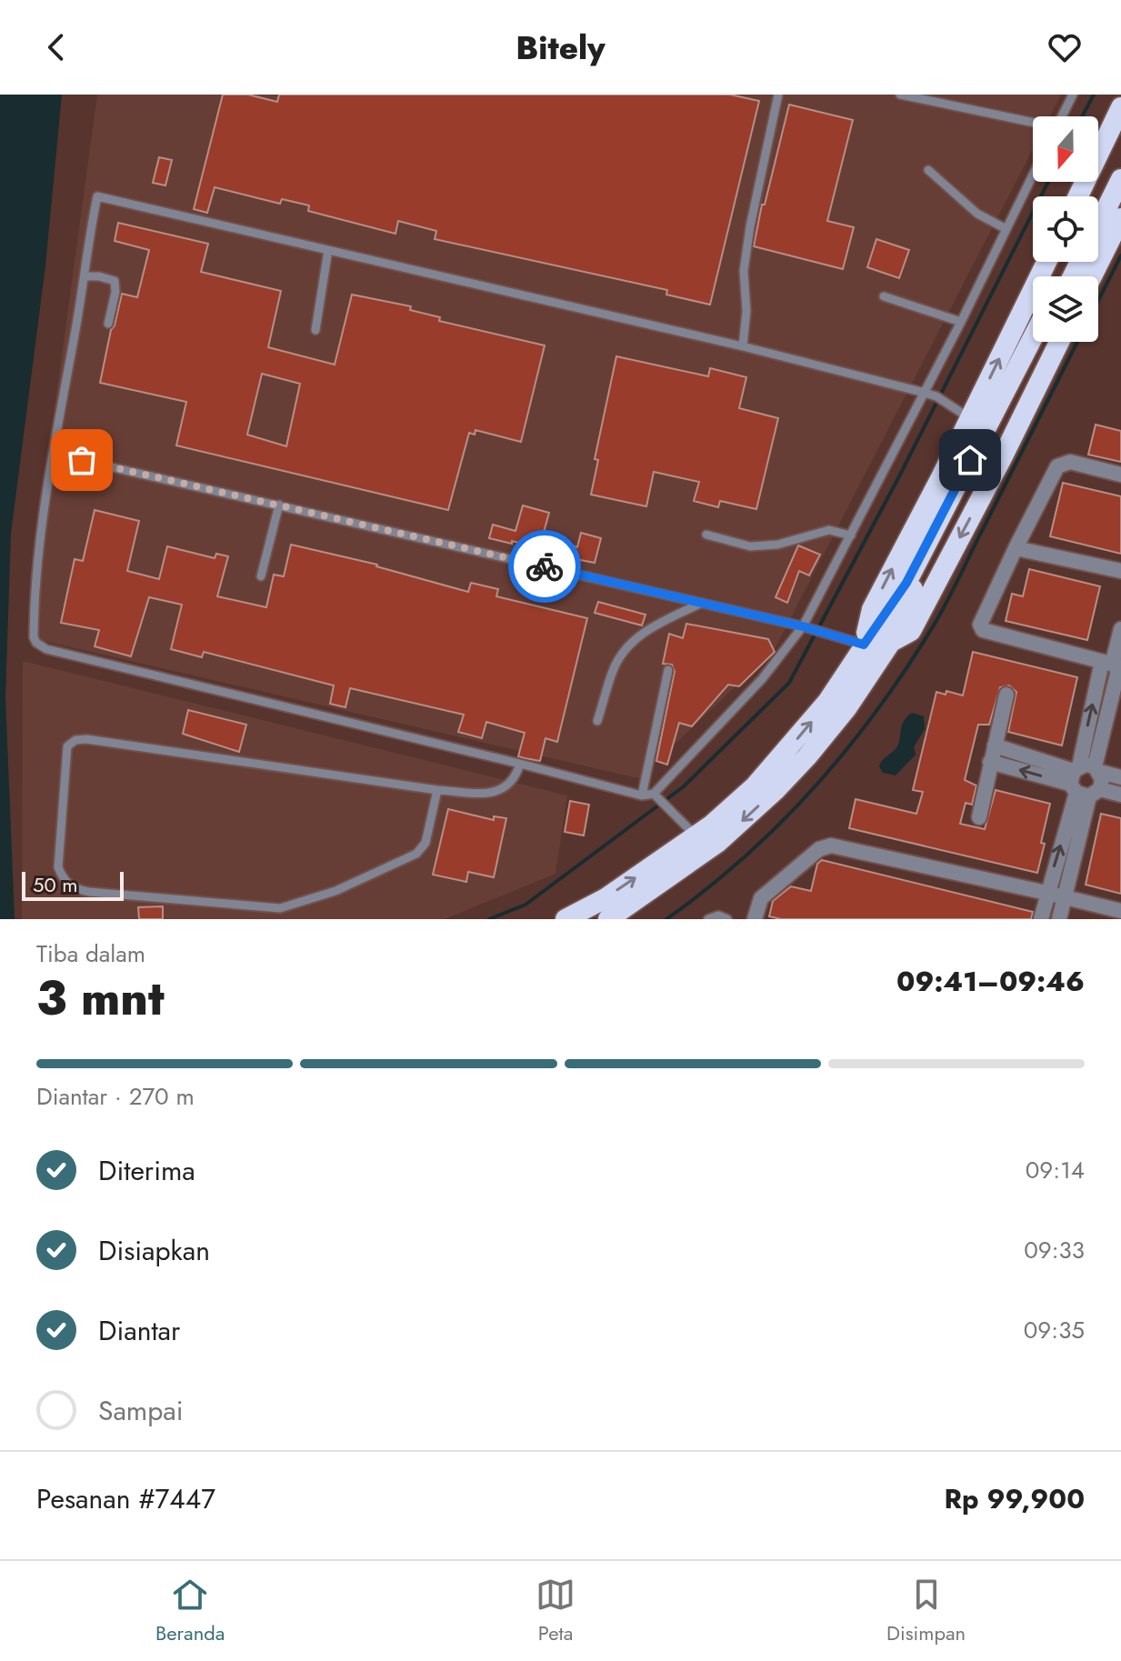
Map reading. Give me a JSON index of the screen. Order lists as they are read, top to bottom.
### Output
{
  "scale_bar": "50 m",
  "north": "bottom",
  "page": {
    "header": "Bitely",
    "scale": "50 m",
    "heading": ["3 mnt", "Tiba dalam", "09:41–09:46"],
    "panel": ["Pesanan #7447", "Rp 99,900"],
    "bar": "Diantar · 270 m",
    "list": [
      ["Diterima", "09:14"],
      ["Disiapkan", "09:33"],
      ["Diantar", "09:35"],
      "Sampai"
    ],
    "tabs": ["Beranda", "Peta", "Disimpan"]
  }
}
